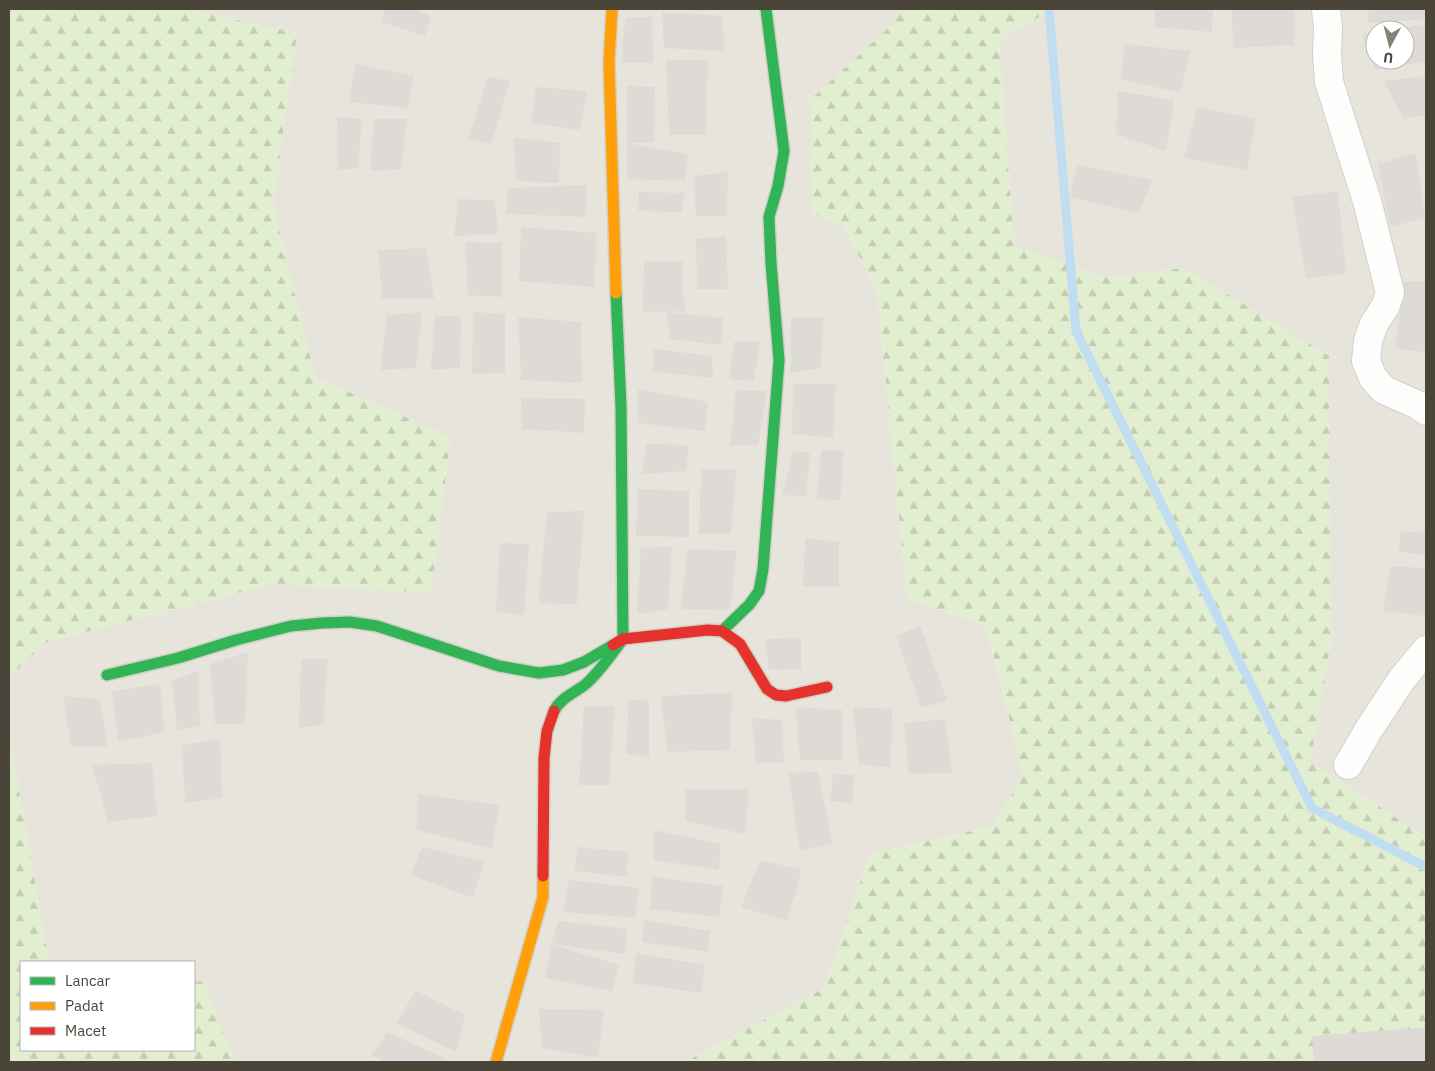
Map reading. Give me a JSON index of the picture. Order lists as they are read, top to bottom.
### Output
{
  "legend": ["Lancar", "Padat", "Macet"],
  "north": "bottom"
}
